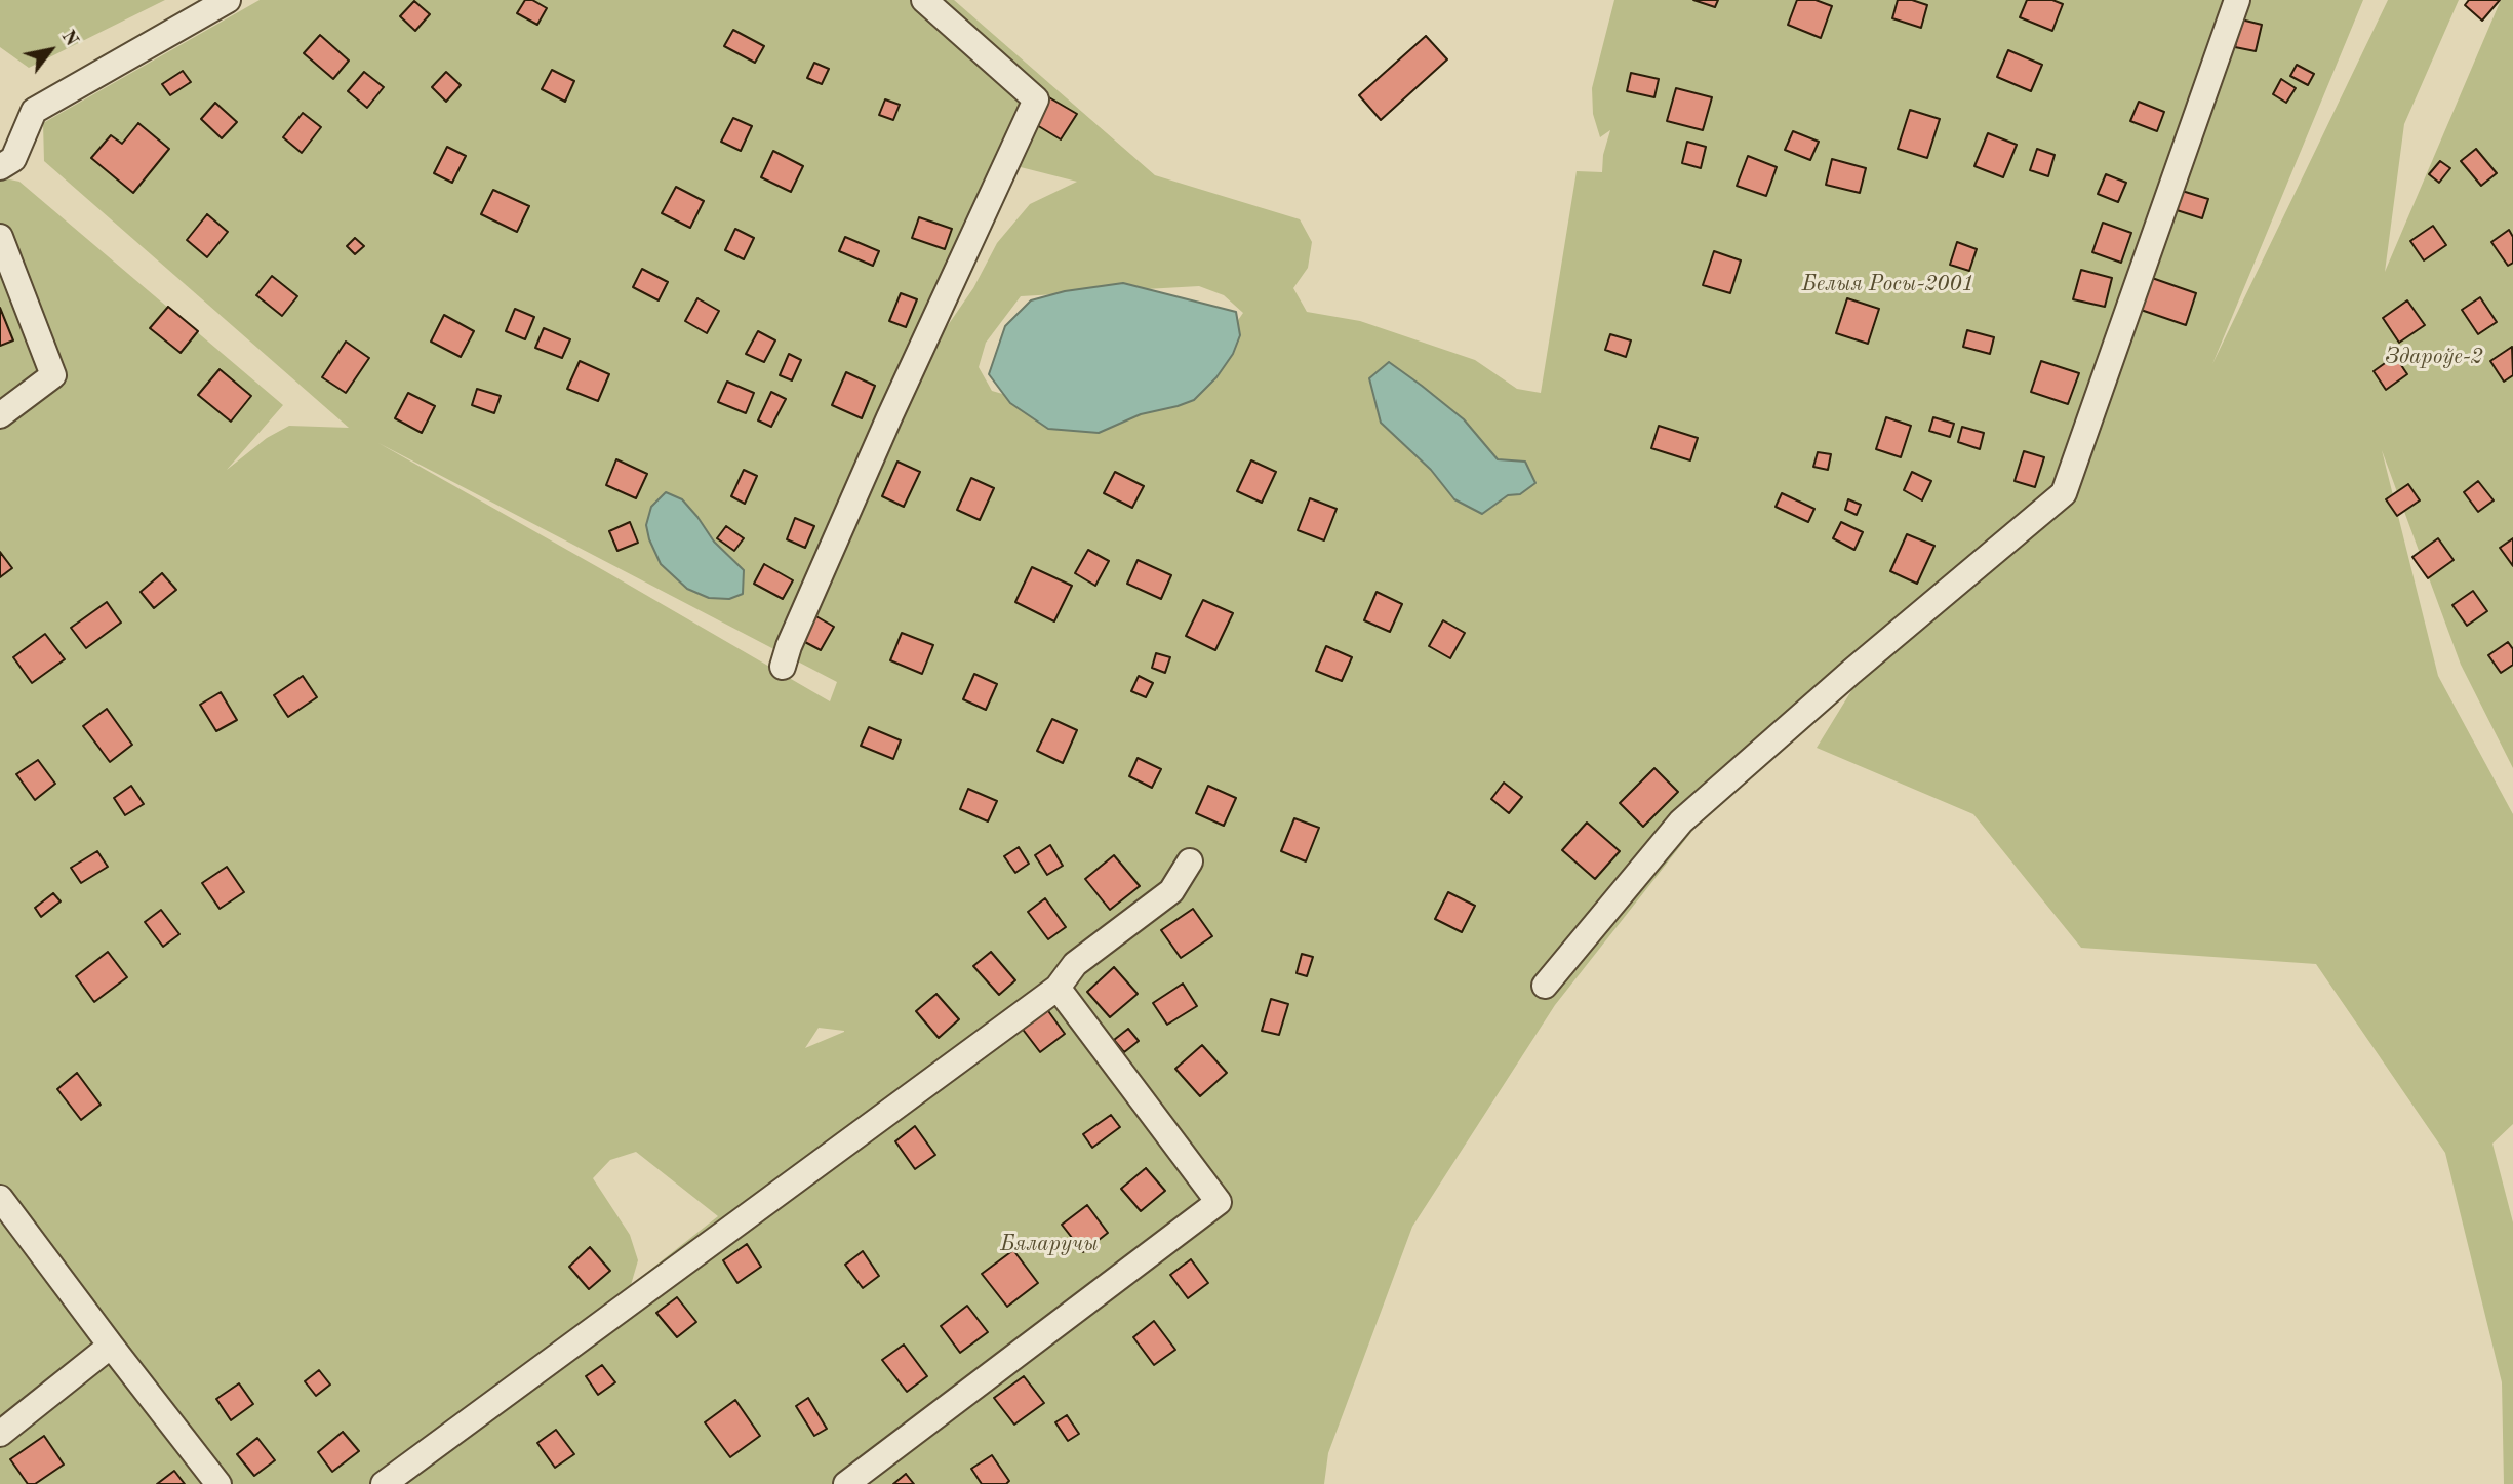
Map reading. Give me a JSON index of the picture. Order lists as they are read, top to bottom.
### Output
{
  "parks": ["Белыя Росы-2001", "Здароўе-2", "Бяларучы"],
  "north": "top right"
}
